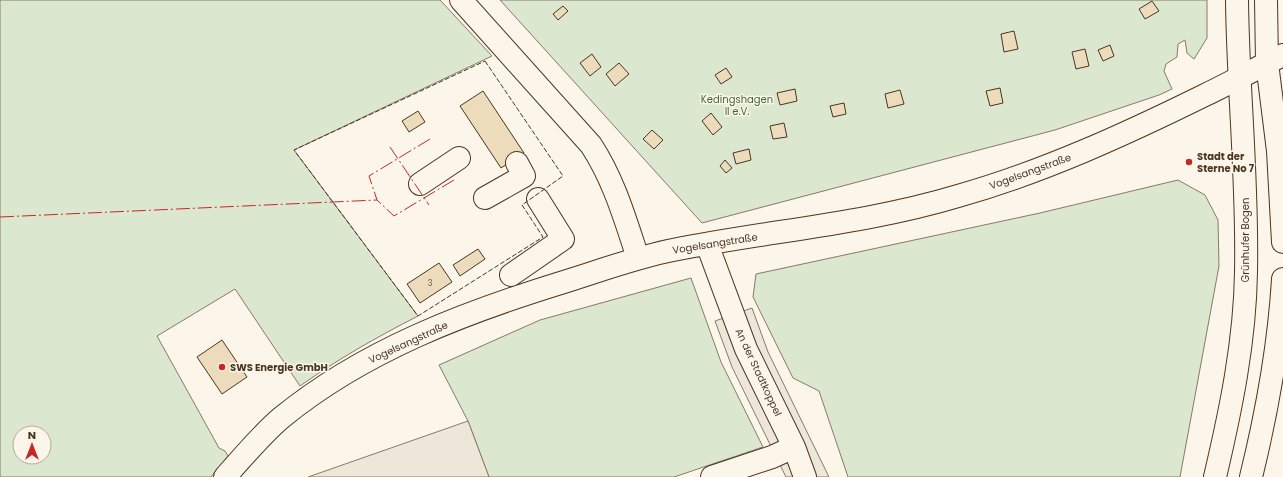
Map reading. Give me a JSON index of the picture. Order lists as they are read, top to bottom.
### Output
{
  "streets": {
    "street": ["Vogelsangstraße", "Grünhufer Bogen", "An der Stadtkoppel"]
  },
  "crossings": [
    ["Vogelsangstraße", "Grünhufer Bogen"],
    ["Vogelsangstraße", "An der Stadtkoppel"]
  ],
  "parks": ["Kedingshagen II e.V."],
  "places": ["Stadt der Sterne No 7", "SWS Energie GmbH"],
  "house_numbers": ["3"],
  "north": "top"
}
